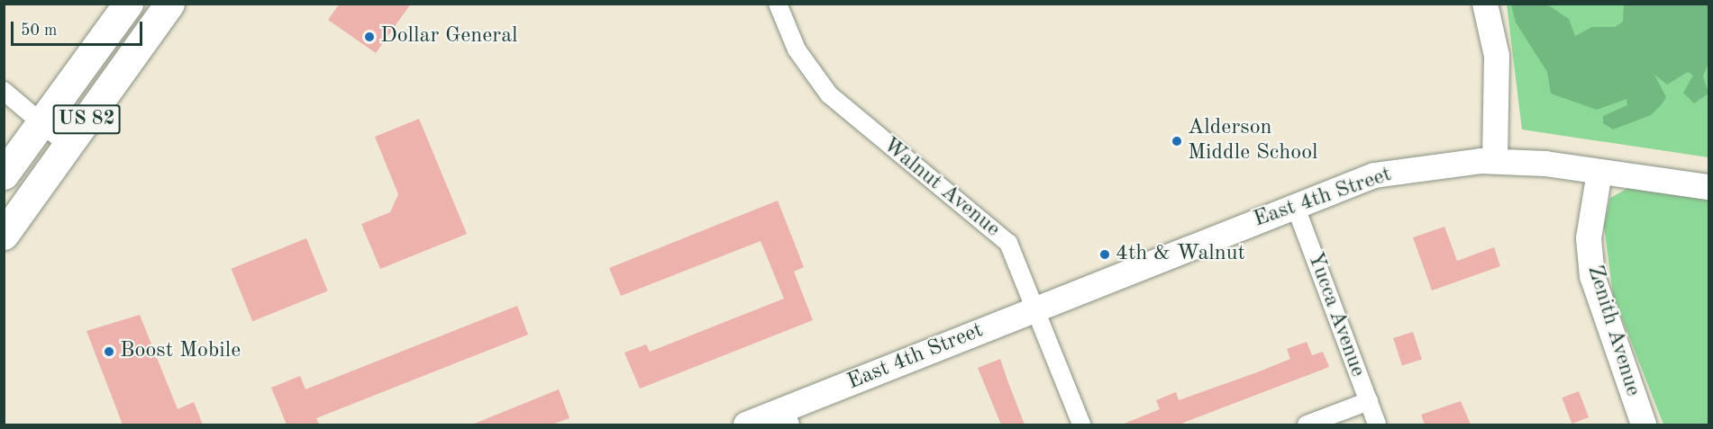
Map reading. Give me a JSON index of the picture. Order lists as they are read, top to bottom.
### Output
{
  "streets": {
    "highway": ["US 82"],
    "street": [
      "Walnut Avenue",
      "East 4th Street",
      "Yucca Avenue",
      "Zenith Avenue"
    ]
  },
  "crossings": [
    ["Walnut Avenue", "East 4th Street"],
    ["East 4th Street", "Yucca Avenue"],
    ["East 4th Street", "Zenith Avenue"]
  ],
  "places": [
    "Dollar General",
    "Alderson Middle School",
    "4th & Walnut",
    "Boost Mobile"
  ],
  "scale_bar": "50 m"
}
